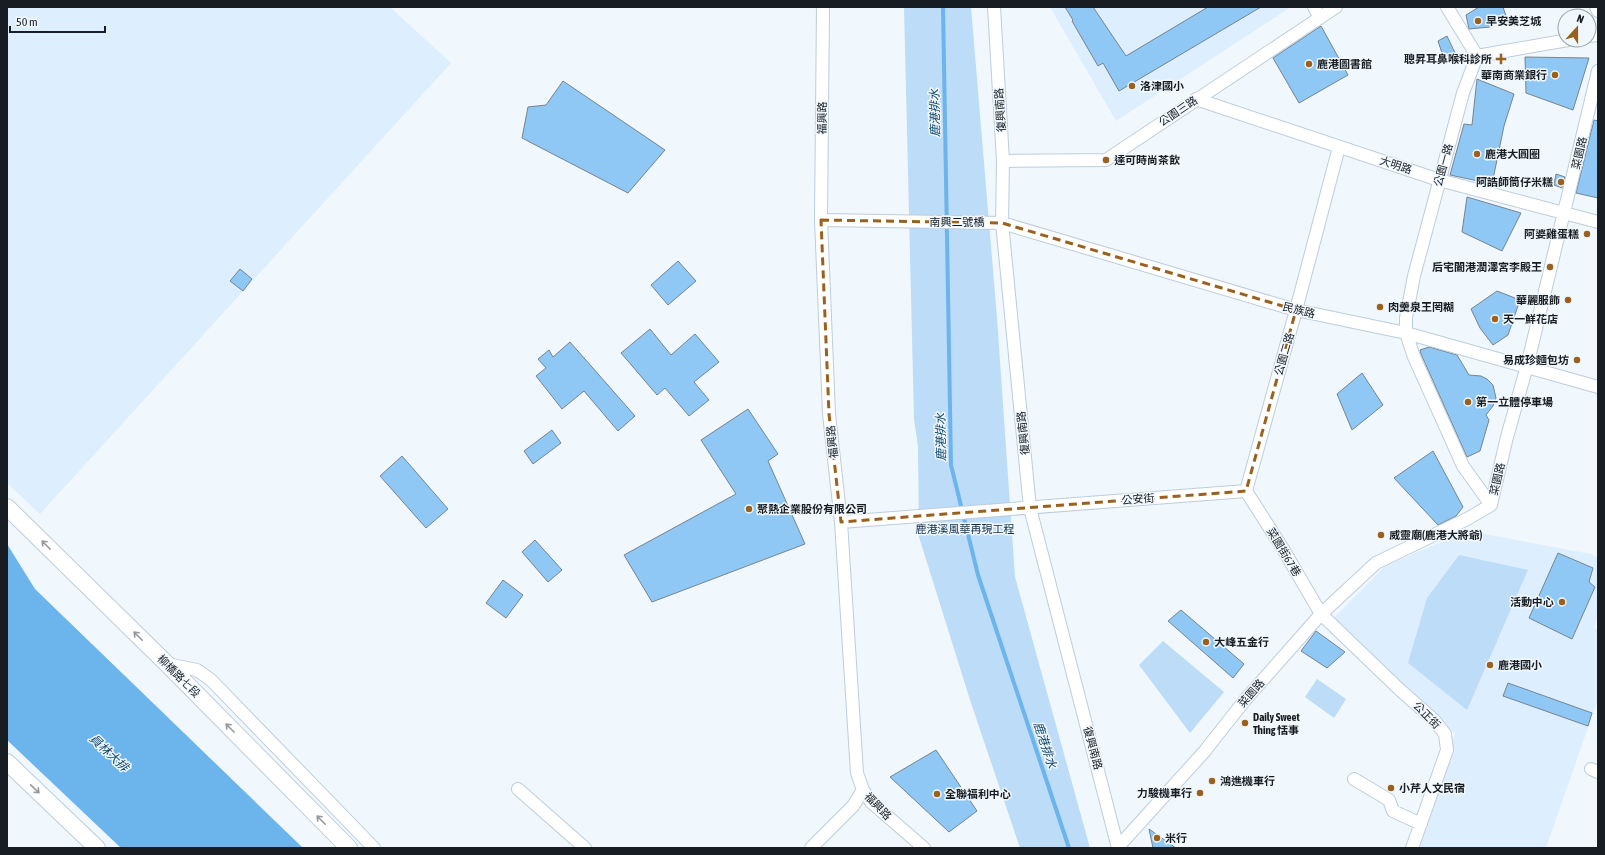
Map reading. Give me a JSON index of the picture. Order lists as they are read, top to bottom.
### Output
{
  "streets": {
    "main road": ["柳橋路七段"],
    "street": [
      "復興南路",
      "公園三路",
      "福興路",
      "菜園路",
      "大明路",
      "公園一路",
      "南興二號橋",
      "民族路",
      "公園二路",
      "公安街",
      "菜園街67巷",
      "公正街"
    ]
  },
  "crossings": [
    ["復興南路", "公園三路"],
    ["復興南路", "菜園路"],
    ["復興南路", "南興二號橋"],
    ["復興南路", "民族路"],
    ["復興南路", "公安街"],
    ["公園三路", "大明路"],
    ["福興路", "南興二號橋"],
    ["福興路", "公安街"],
    ["菜園路", "大明路"],
    ["菜園路", "民族路"],
    ["菜園路", "菜園街67巷"],
    ["菜園路", "公正街"],
    ["大明路", "公園一路"],
    ["大明路", "公園二路"],
    ["公園一路", "民族路"],
    ["南興二號橋", "民族路"],
    ["民族路", "公園二路"],
    ["公園二路", "公安街"],
    ["公園二路", "菜園街67巷"],
    ["公安街", "菜園街67巷"],
    ["菜園街67巷", "公正街"]
  ],
  "one_way": ["柳橋路七段"],
  "water": ["鹿港排水", "員林大排"],
  "parks": ["鹿港溪風華再現工程"],
  "places": {
    "other": [
      "早安美芝城",
      "鹿港圖書館",
      "華南商業銀行",
      "洛津國小",
      "鹿港大圓圈",
      "達可時尚茶飲",
      "阿誥師筒仔米糕",
      "阿婆雞蛋糕",
      "后宅闔港潤澤宮李殿王",
      "華麗服飾",
      "肉羹泉王罔糊",
      "天一鮮花店",
      "易成珍麵包坊",
      "第一立體停車場",
      "聚熱企業股份有限公司",
      "威靈廟(鹿港大將爺)",
      "活動中心",
      "大峰五金行",
      "鹿港國小",
      "Daily Sweet Thing 恬事",
      "鴻進機車行",
      "小芹人文民宿",
      "力駿機車行",
      "全聯福利中心",
      "米行"
    ],
    "health": ["聰昇耳鼻喉科診所"]
  },
  "scale_bar": "50 m",
  "north": "top"
}
